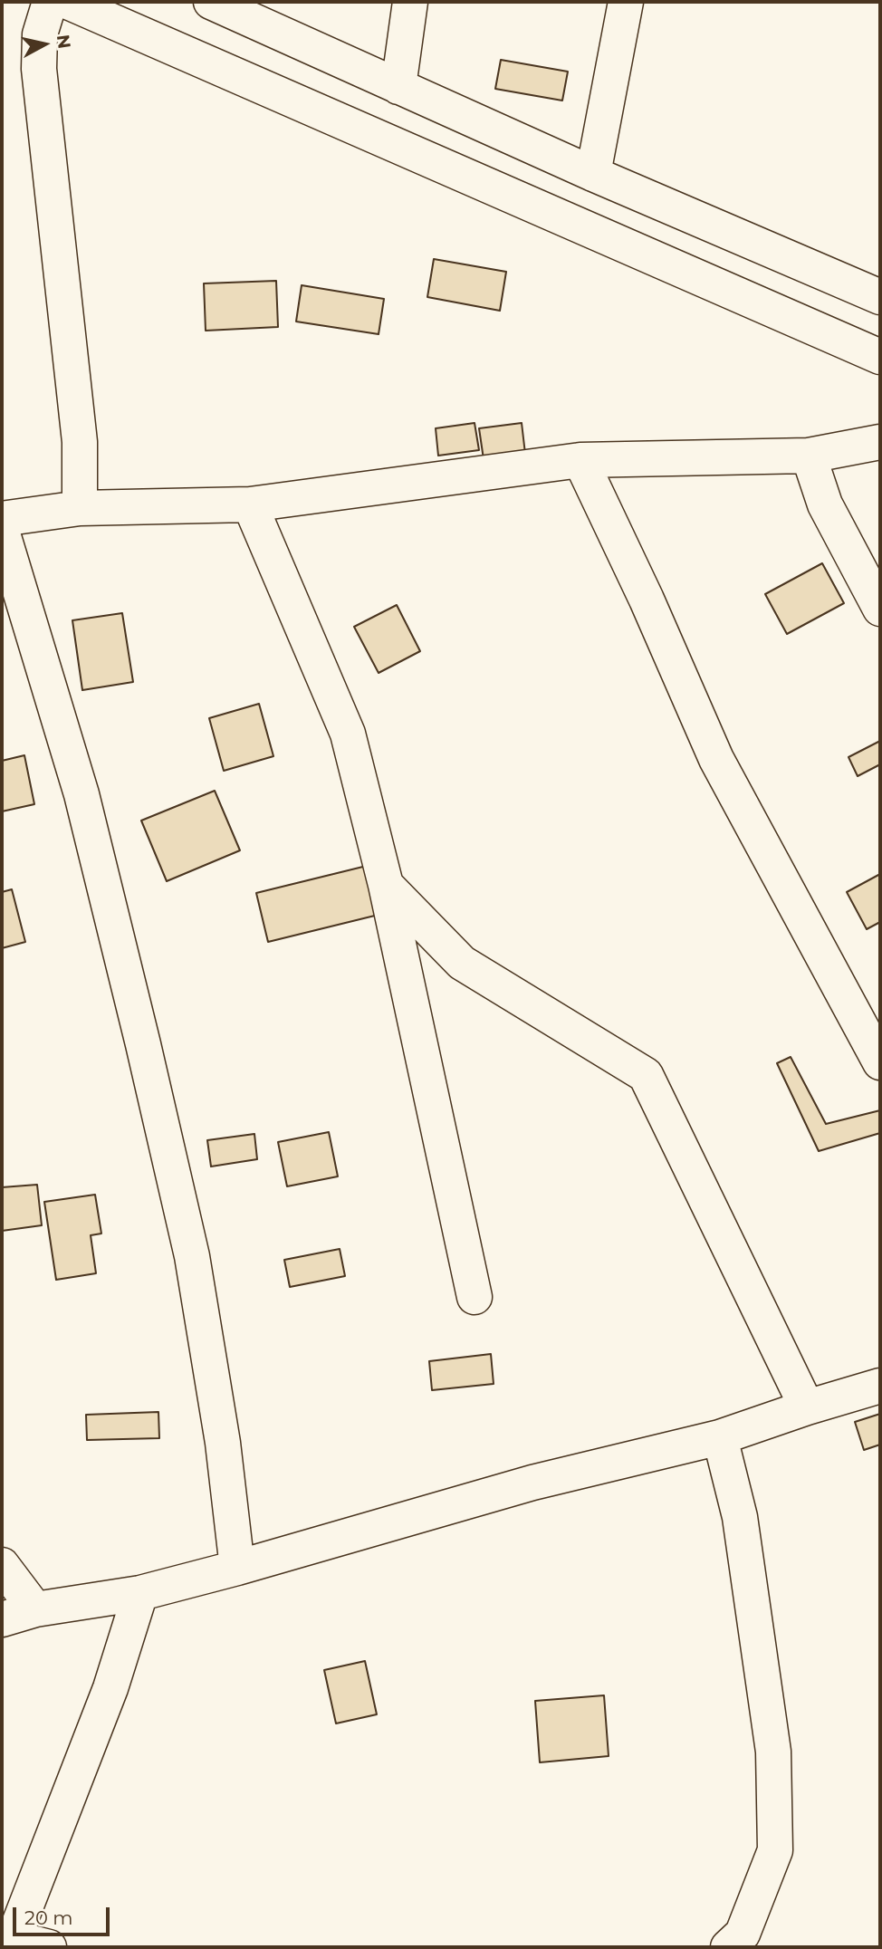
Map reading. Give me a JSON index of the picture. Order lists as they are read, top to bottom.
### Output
{
  "scale_bar": "20 m",
  "north": "right"
}
